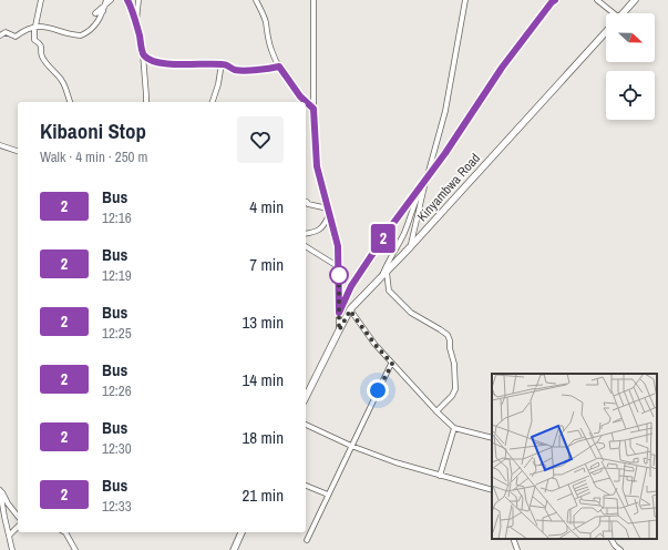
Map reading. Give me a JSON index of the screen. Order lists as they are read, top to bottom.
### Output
{
  "streets": {
    "street": ["Kinyambwa Road"]
  },
  "lines": ["bus line 2"],
  "north": "right",
  "page": {
    "on_map": "2",
    "heading": ["Kibaoni Stop", "Walk · 4 min · 250 m"],
    "list": [
      {
        "mark": "2",
        "name": "Bus",
        "note": "12:16",
        "value": "4 min"
      },
      {
        "mark": "2",
        "name": "Bus",
        "note": "12:19",
        "value": "7 min"
      },
      {
        "mark": "2",
        "name": "Bus",
        "note": "12:25",
        "value": "13 min"
      },
      {
        "mark": "2",
        "name": "Bus",
        "note": "12:26",
        "value": "14 min"
      },
      {
        "mark": "2",
        "name": "Bus",
        "note": "12:30",
        "value": "18 min"
      },
      {
        "mark": "2",
        "name": "Bus",
        "note": "12:33",
        "value": "21 min"
      }
    ]
  }
}
